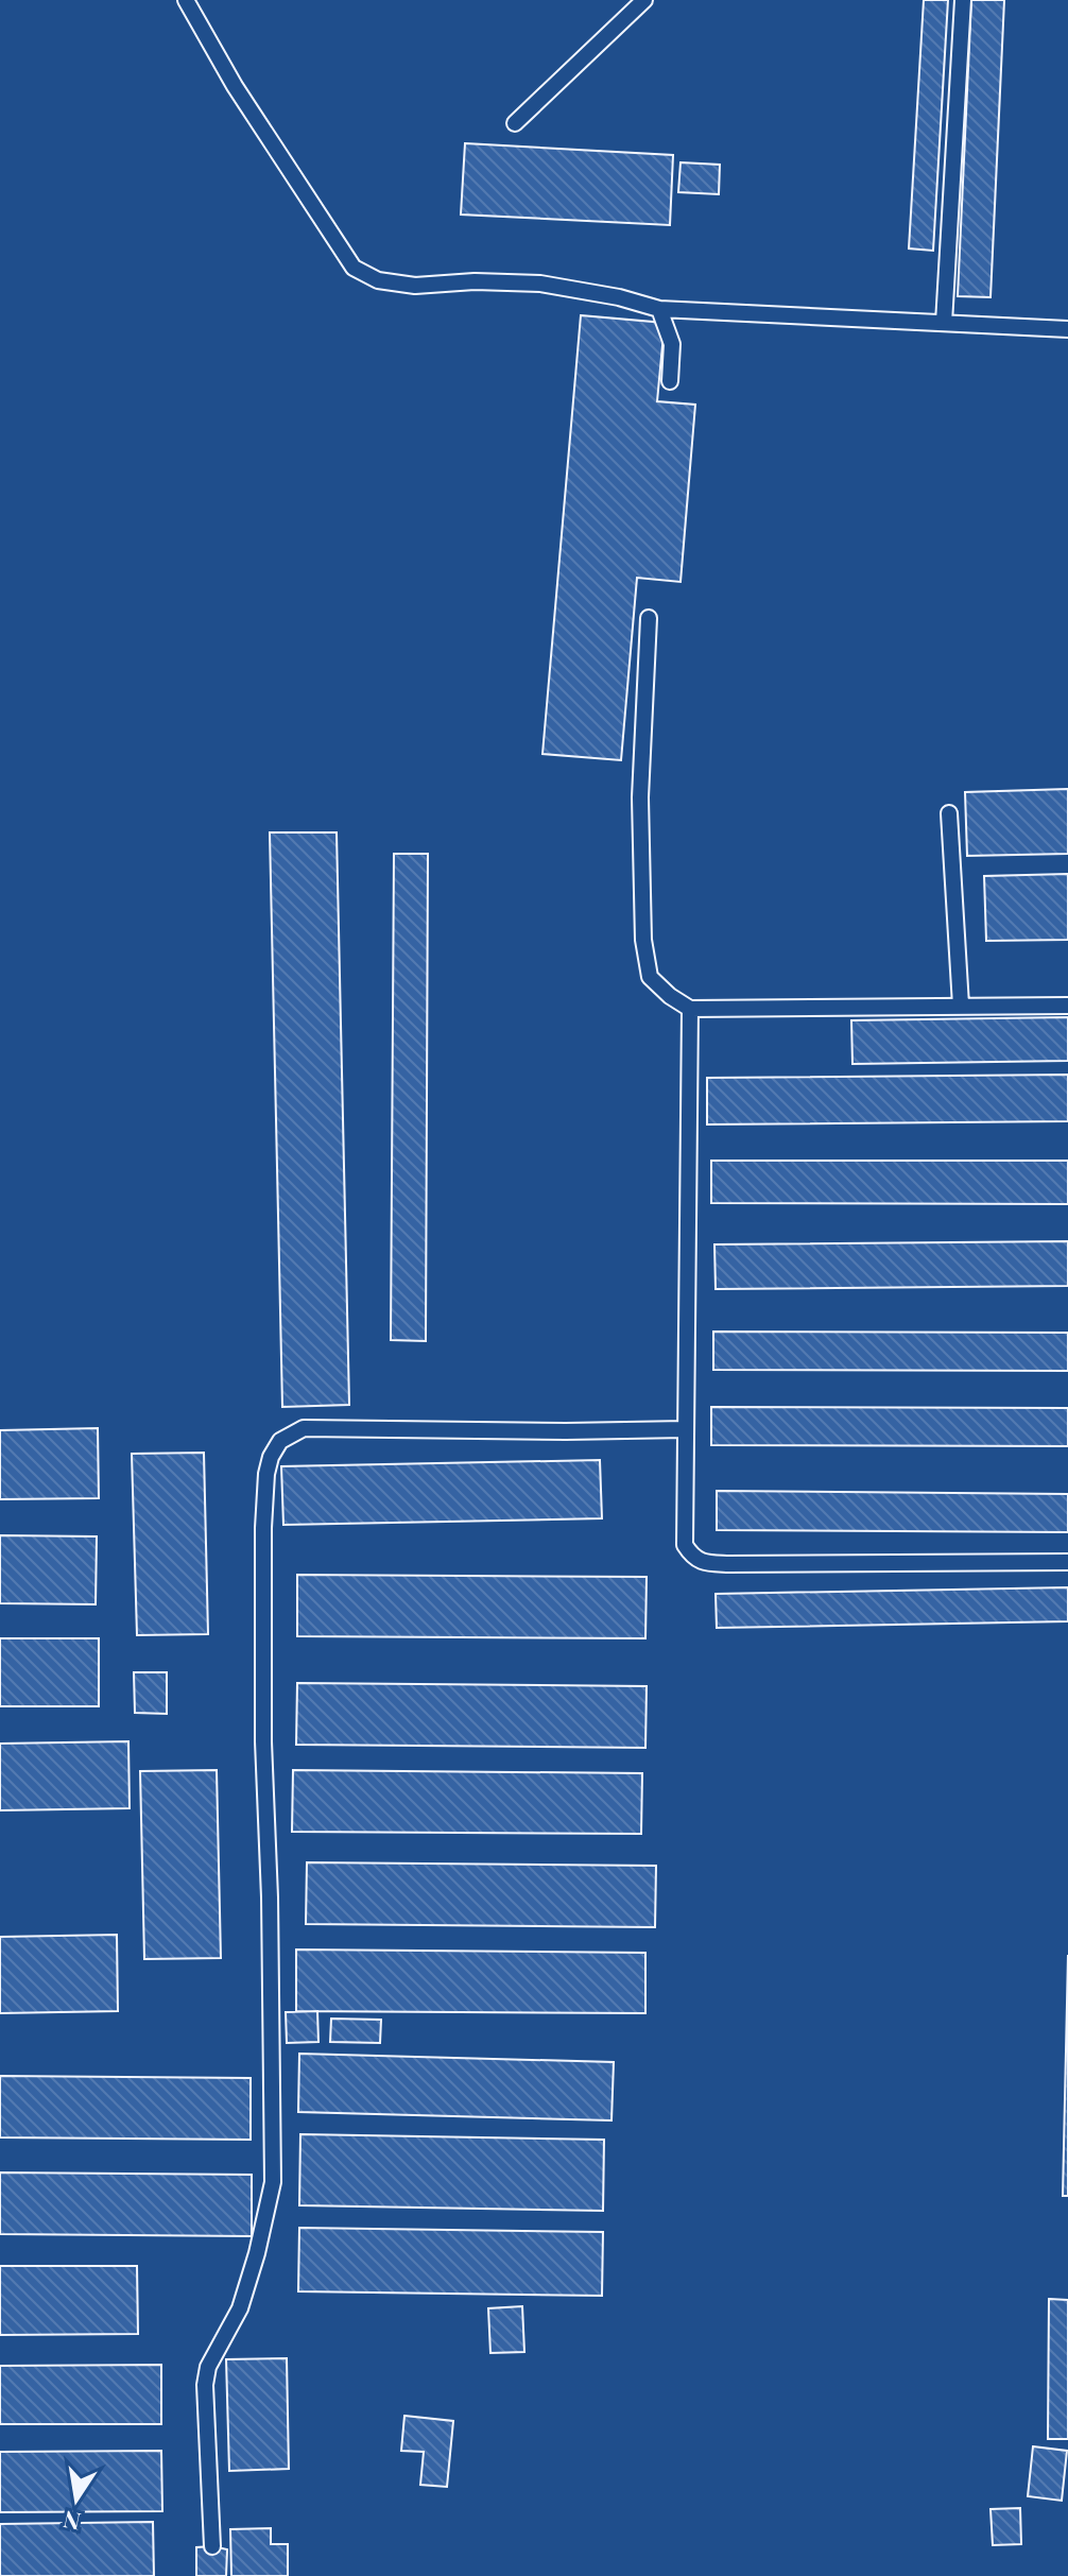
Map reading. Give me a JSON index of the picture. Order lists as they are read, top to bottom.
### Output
{
  "north": "bottom"
}
